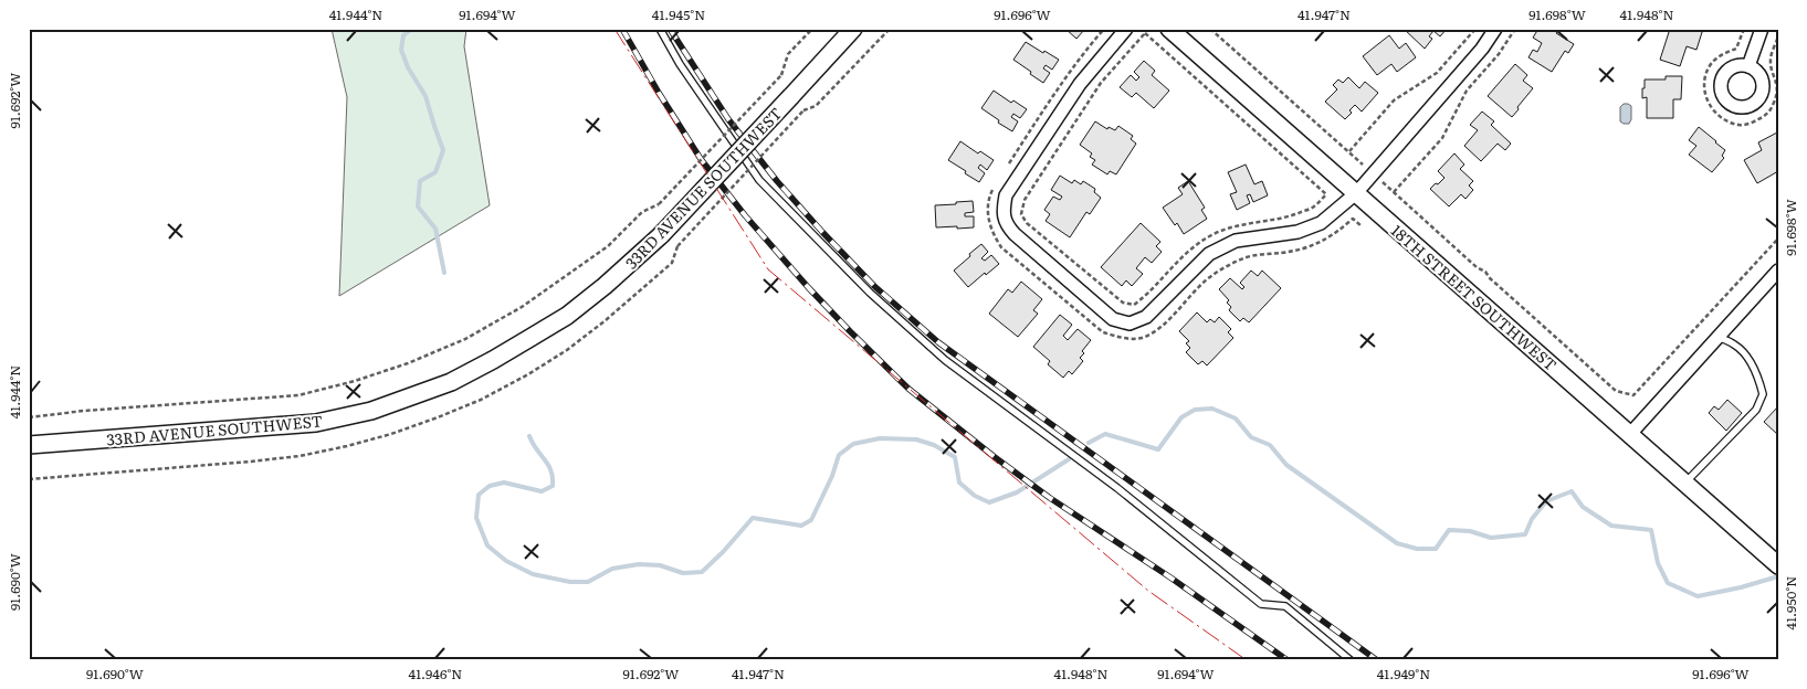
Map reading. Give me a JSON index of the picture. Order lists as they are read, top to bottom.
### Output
{
  "streets": {
    "street": ["33RD AVENUE SOUTHWEST", "18TH STREET SOUTHWEST"]
  },
  "coordinates": [
    "41.944°N",
    "91.694°W",
    "41.945°N",
    "91.696°W",
    "41.947°N",
    "91.698°W",
    "41.948°N",
    "91.692°W",
    "91.690°W",
    "41.950°N",
    "41.946°N",
    "41.949°N"
  ]
}
